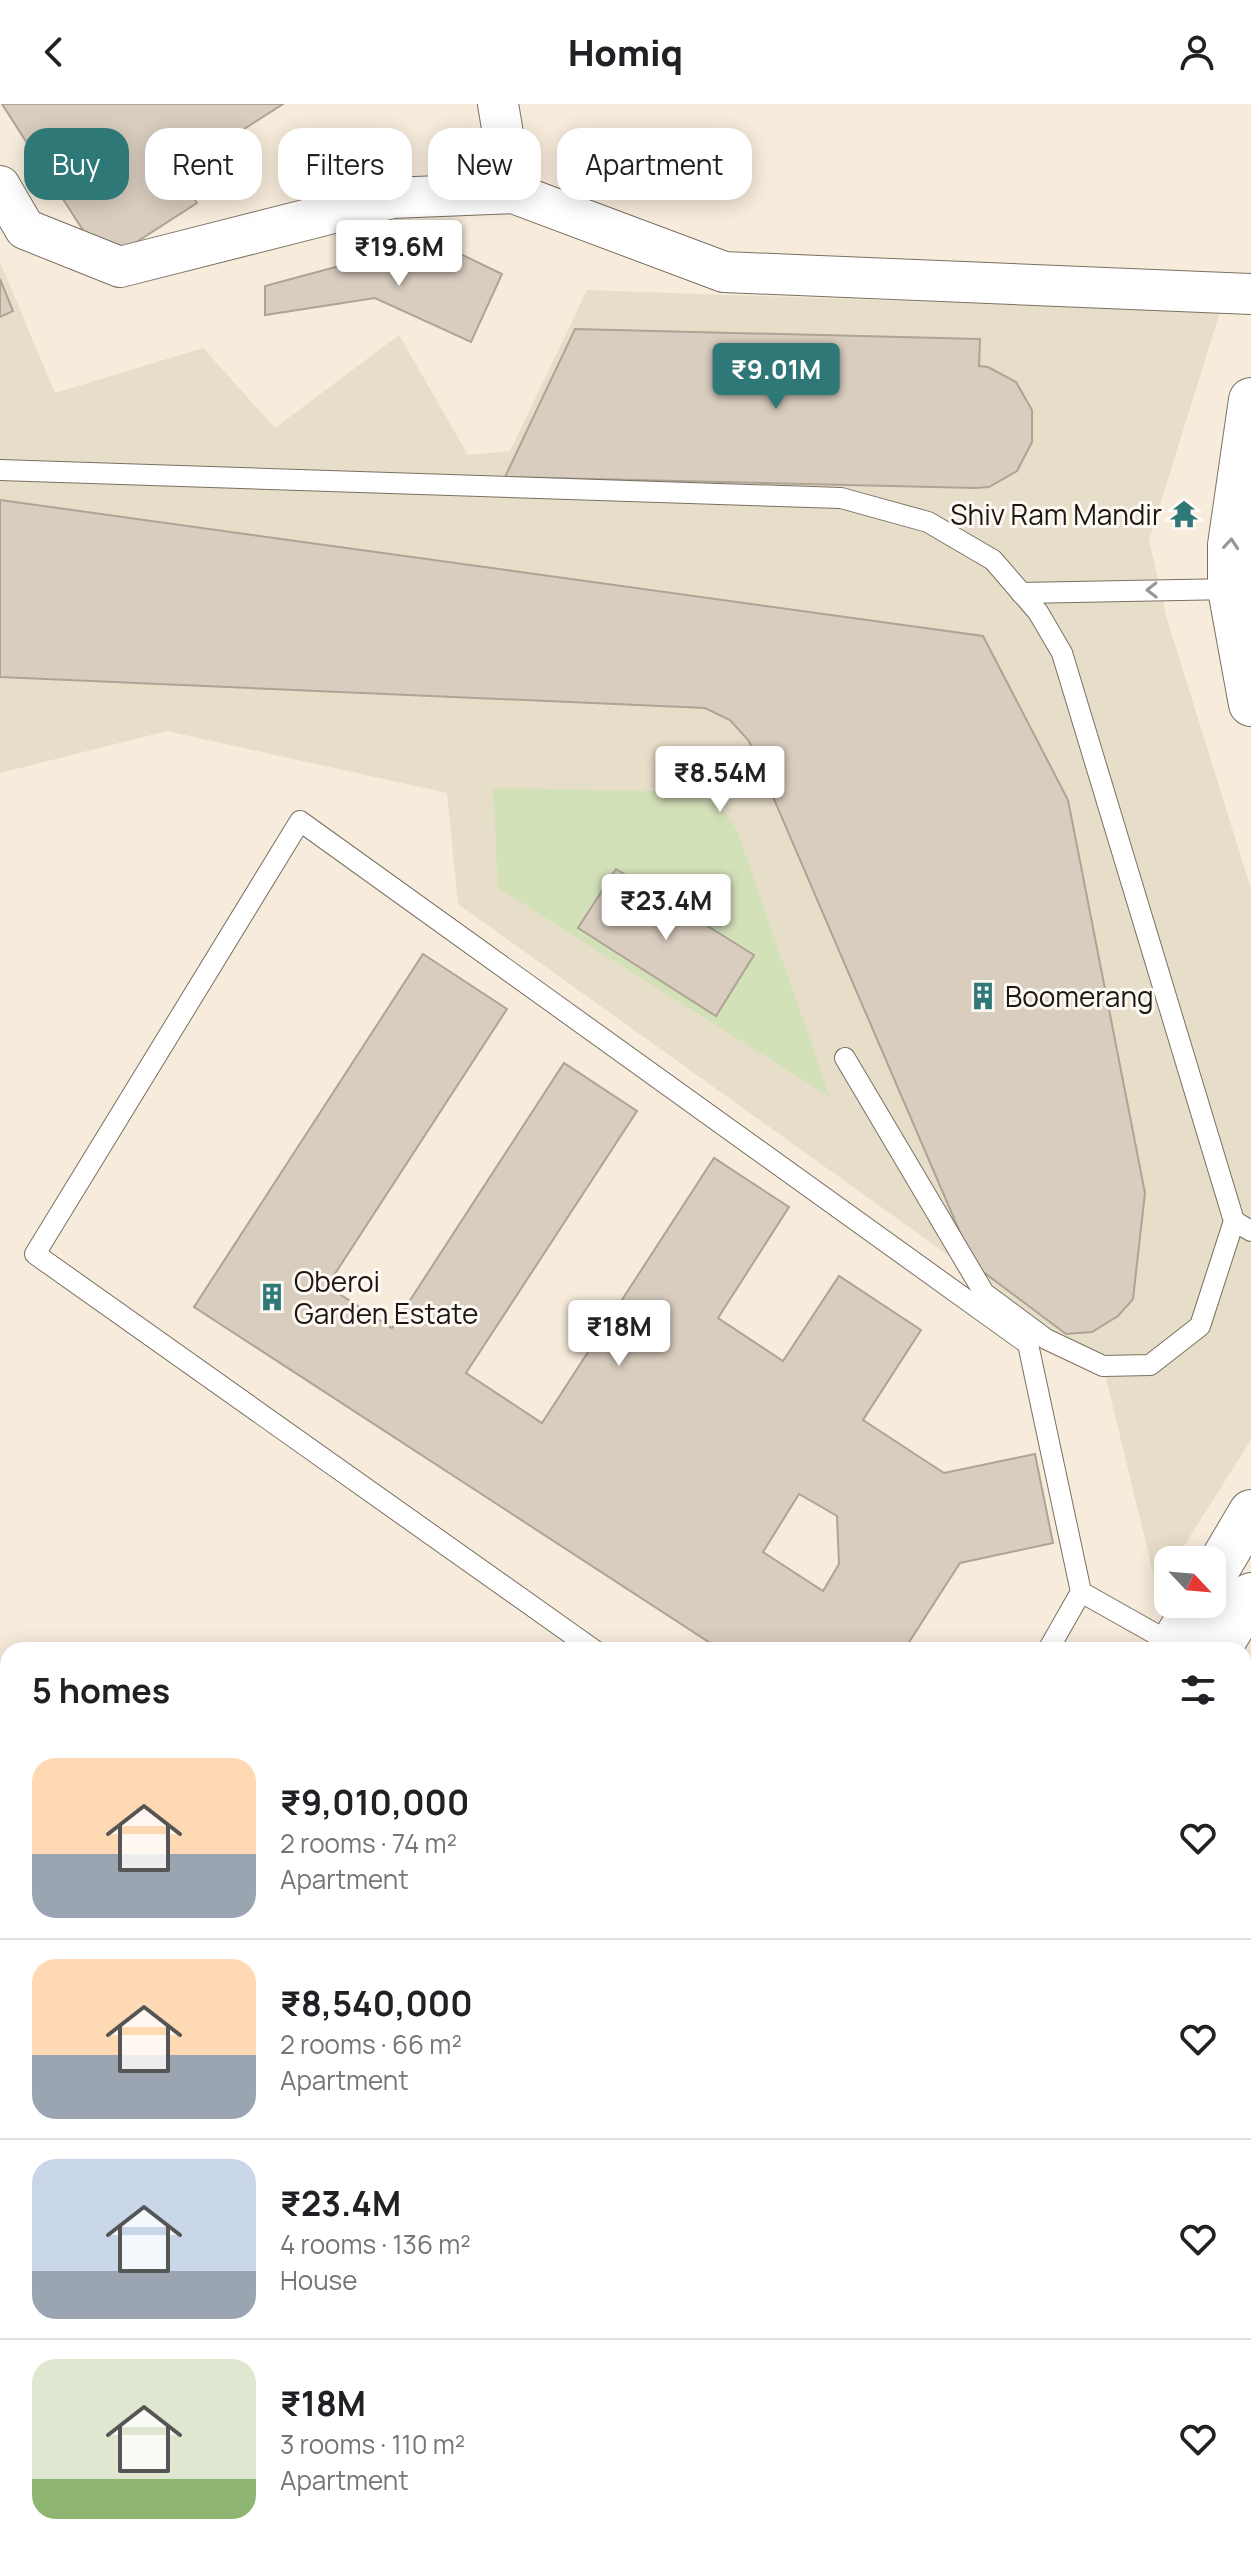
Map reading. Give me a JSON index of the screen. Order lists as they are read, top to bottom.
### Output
{
  "places": {
    "temple": ["Shiv Ram Mandir"],
    "building": ["Boomerang", "Oberoi Garden Estate"]
  },
  "north": "bottom right",
  "page": {
    "header": "Homiq",
    "chip": [
      "Buy",
      "Rent",
      "Filters",
      "New",
      "Apartment"
    ],
    "price": [
      "₹19.6M",
      "₹9.01M",
      "₹8.54M",
      "₹23.4M",
      "₹18M"
    ],
    "heading": "5 homes",
    "list": [
      {
        "name": "₹9,010,000",
        "note": "2 rooms · 74 m² · Apartment"
      },
      {
        "name": "₹8,540,000",
        "note": "2 rooms · 66 m² · Apartment"
      },
      {
        "name": "₹23.4M",
        "note": "4 rooms · 136 m² · House"
      },
      {
        "name": "₹18M",
        "note": "3 rooms · 110 m² · Apartment"
      }
    ]
  }
}
